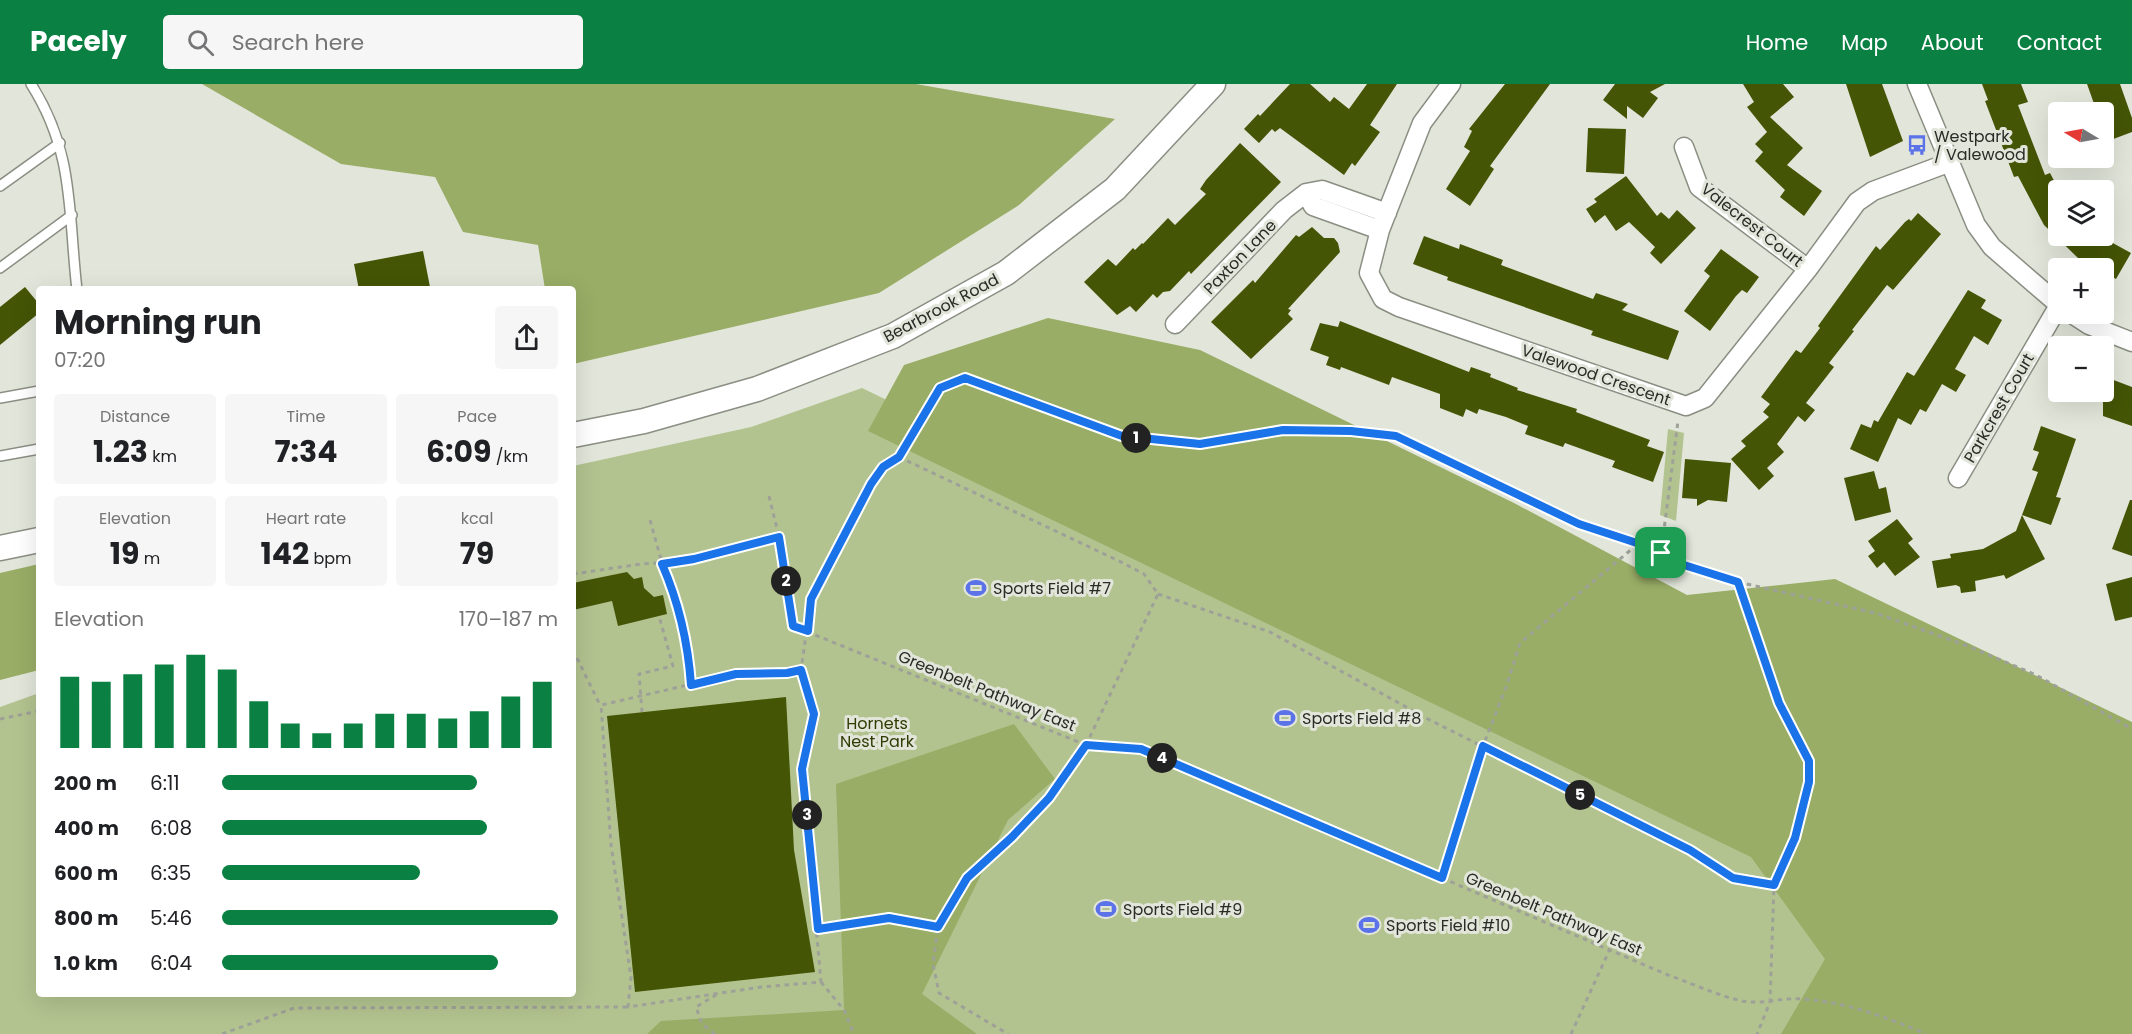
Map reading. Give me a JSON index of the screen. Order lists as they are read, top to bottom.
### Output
{
  "streets": {
    "street": [
      "Valecrest Court",
      "Paxton Lane",
      "Bearbrook Road",
      "Valewood Crescent",
      "Parkcrest Court"
    ],
    "path": ["Greenbelt Pathway East"]
  },
  "crossings": [
    ["Valecrest Court", "Valewood Crescent"]
  ],
  "parks": ["Hornets Nest Park"],
  "places": {
    "bus stop": ["Westpark / Valewood"],
    "sports": [
      "Sports Field #7",
      "Sports Field #8",
      "Sports Field #9",
      "Sports Field #10"
    ]
  },
  "north": "left",
  "page": {
    "header": "Pacely",
    "search": "Search here",
    "nav": [
      "Home",
      "Map",
      "About",
      "Contact"
    ],
    "map_buttons": ["+", "−"],
    "heading": ["Morning run", "07:20"],
    "stats": [
      ["Distance", "1.23 km"],
      ["Time", "7:34"],
      ["Pace", "6:09 /km"],
      ["Elevation", "19 m"],
      ["Heart rate", "142 bpm"],
      ["kcal", "79"]
    ],
    "pins": [
      "1",
      "2",
      "4",
      "5",
      "3"
    ],
    "chart": ["Elevation", "170–187 m"],
    "list": [
      {
        "name": "200 m",
        "note": "6:11"
      },
      {
        "name": "400 m",
        "note": "6:08"
      },
      {
        "name": "600 m",
        "note": "6:35"
      },
      {
        "name": "800 m",
        "note": "5:46"
      },
      {
        "name": "1.0 km",
        "note": "6:04"
      }
    ]
  }
}
